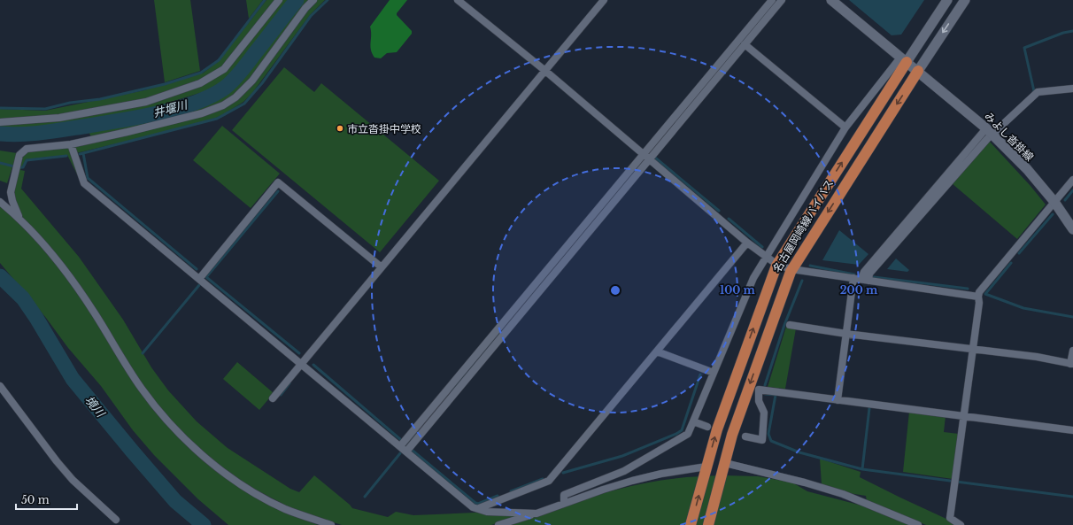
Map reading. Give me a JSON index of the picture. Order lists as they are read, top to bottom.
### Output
{
  "streets": {
    "main road": ["みよし沓掛線", "名古屋岡崎線バイパス"]
  },
  "crossings": [
    ["みよし沓掛線", "名古屋岡崎線バイパス"]
  ],
  "water": ["井堰川", "境川"],
  "places": ["市立沓掛中学校"],
  "scale_bar": "50 m",
  "rings": ["100 m", "200 m"]
}
